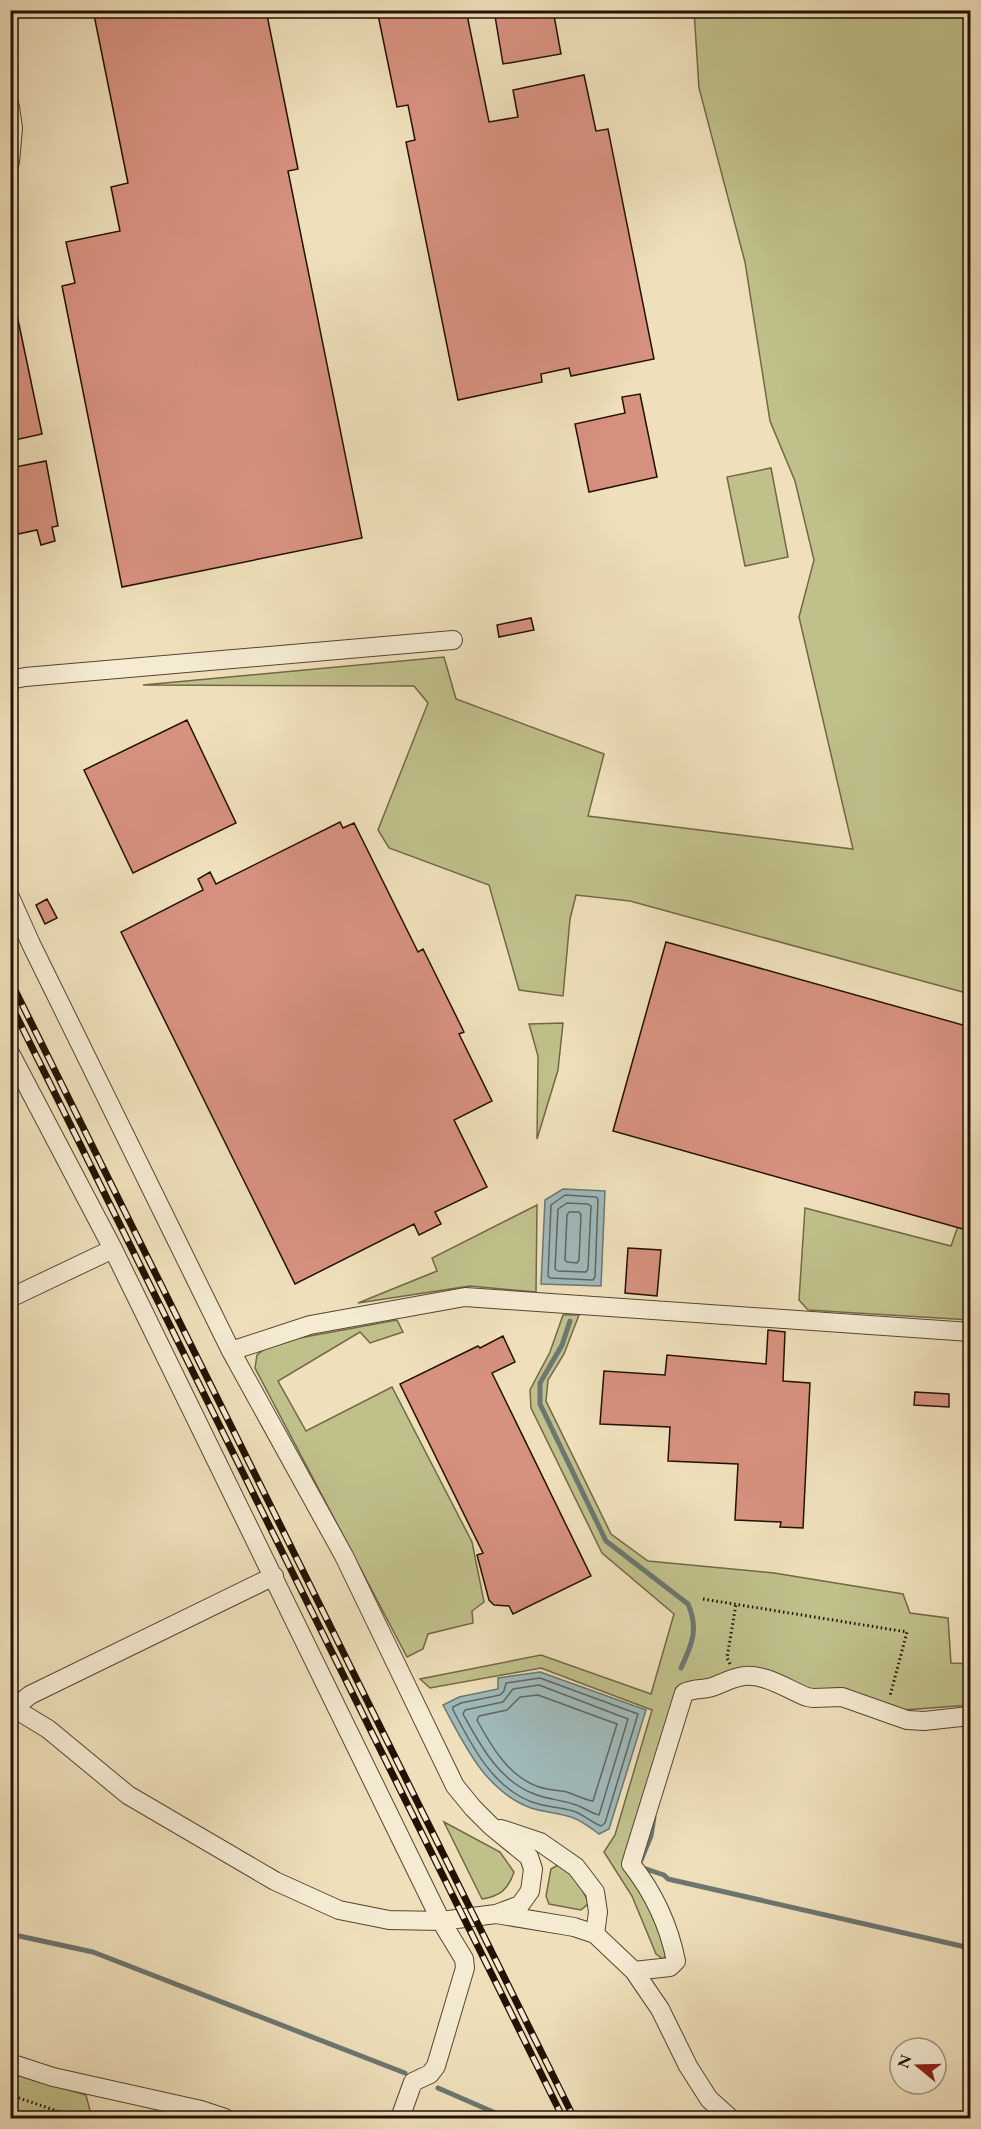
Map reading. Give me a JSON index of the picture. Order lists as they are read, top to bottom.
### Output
{
  "north": "left"
}
